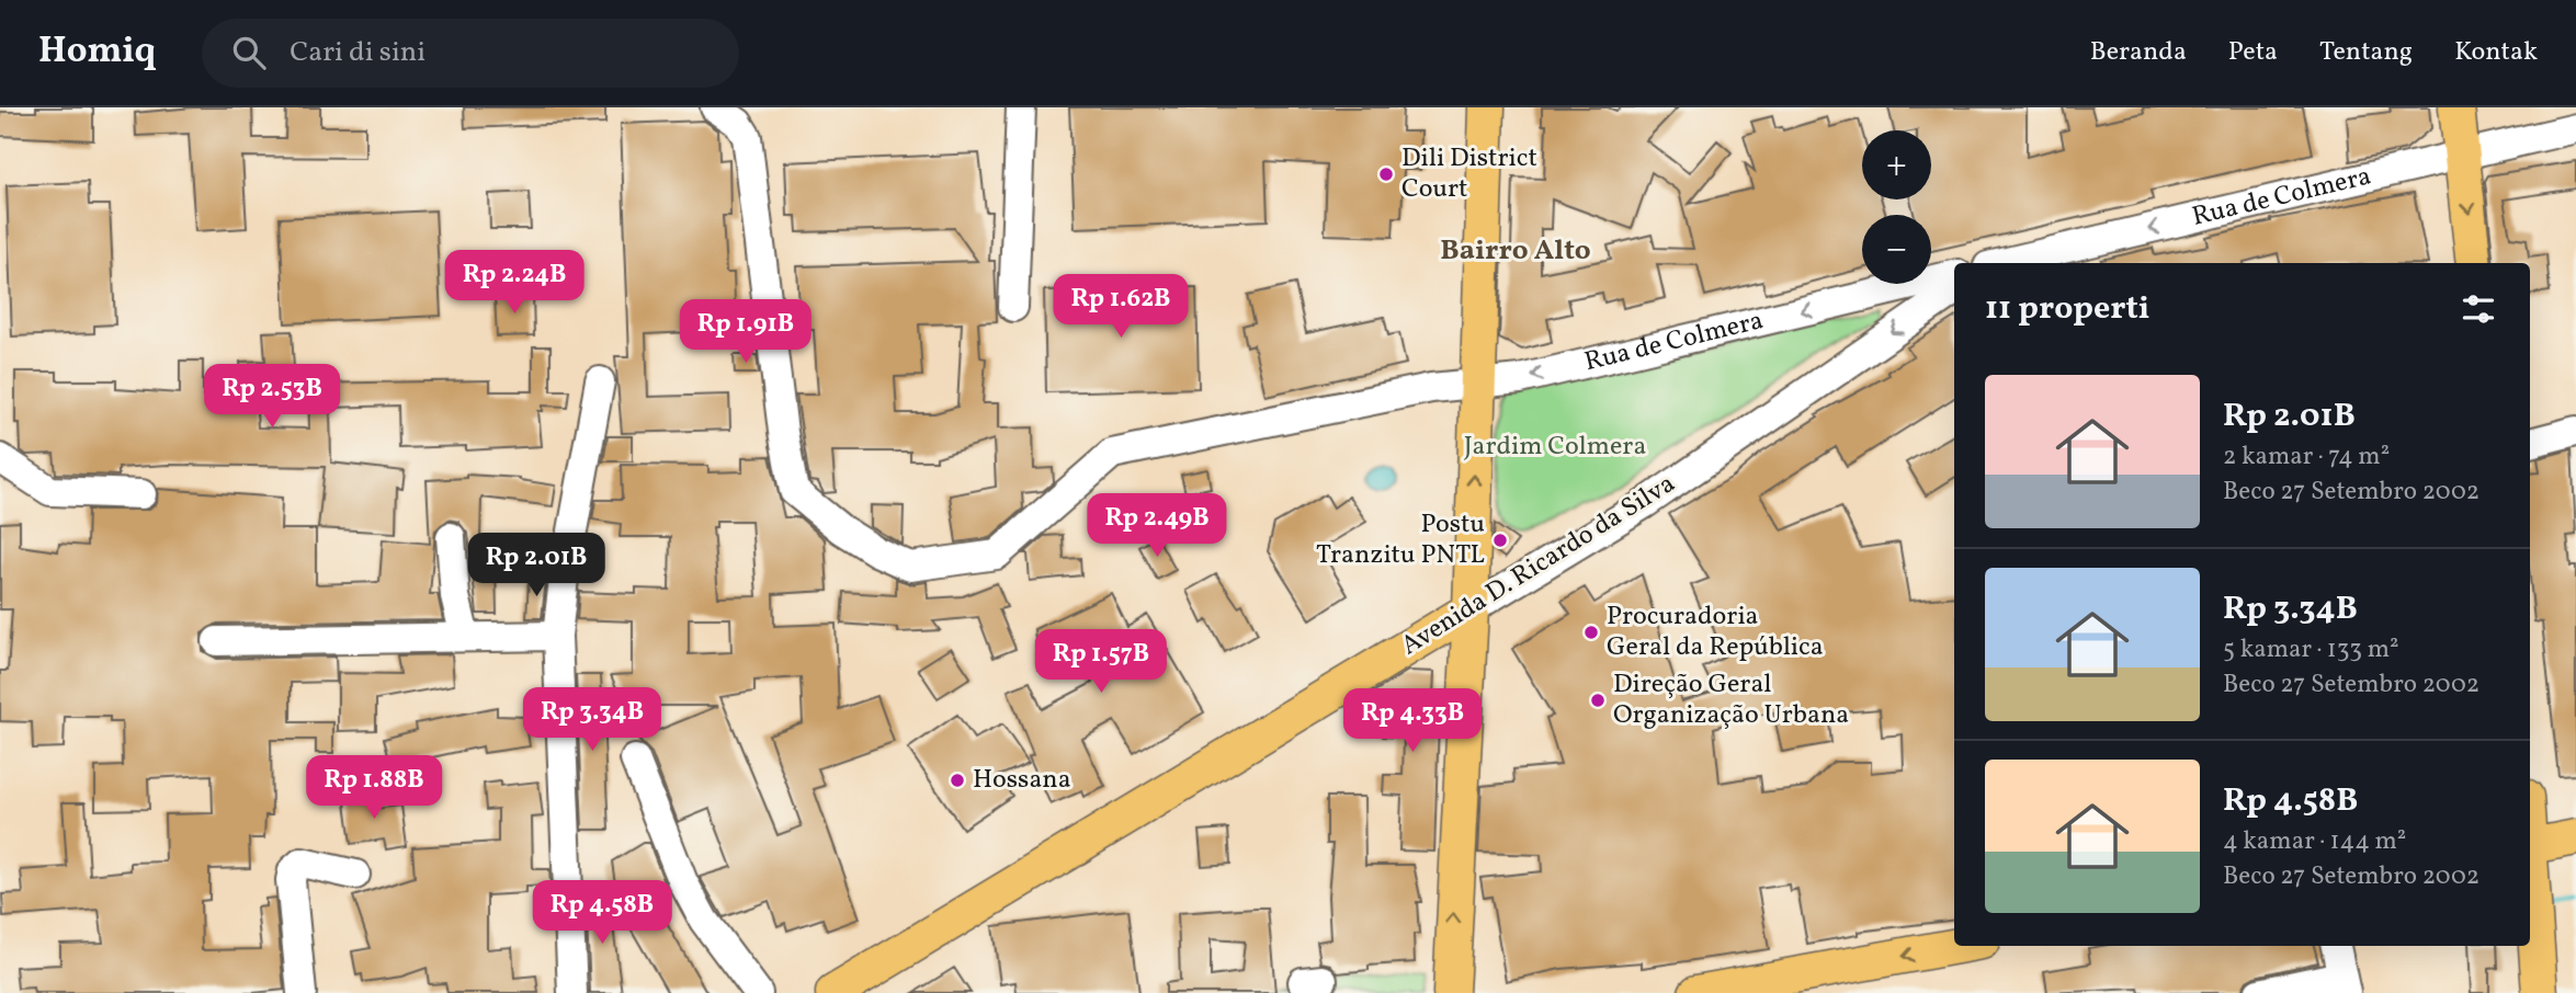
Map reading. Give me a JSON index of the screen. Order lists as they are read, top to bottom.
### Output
{
  "streets": {
    "main road": ["Avenida D. Ricardo da Silva"],
    "street": ["Rua de Colmera"]
  },
  "one_way": ["Rua de Colmera", "Avenida D. Ricardo da Silva"],
  "districts": ["Bairro Alto"],
  "parks": ["Jardim Colmera"],
  "places": [
    "Dili District Court",
    "Postu Tranzitu PNTL",
    "Procuradoria Geral da República",
    "Direção Geral Organização Urbana",
    "Hossana"
  ],
  "page": {
    "header": "Homiq",
    "search": "Cari di sini",
    "nav": [
      "Beranda",
      "Peta",
      "Tentang",
      "Kontak"
    ],
    "map_buttons": ["+", "−"],
    "price": [
      "Rp 2.24B",
      "Rp 1.62B",
      "Rp 1.91B",
      "Rp 2.53B",
      "Rp 2.49B",
      "Rp 2.01B",
      "Rp 1.57B",
      "Rp 3.34B",
      "Rp 4.33B",
      "Rp 1.88B",
      "Rp 4.58B"
    ],
    "heading": "11 properti",
    "list": [
      {
        "name": "Rp 2.01B",
        "note": "2 kamar · 74 m² · Beco 27 Setembro 2002"
      },
      {
        "name": "Rp 3.34B",
        "note": "5 kamar · 133 m² · Beco 27 Setembro 2002"
      },
      {
        "name": "Rp 4.58B",
        "note": "4 kamar · 144 m² · Beco 27 Setembro 2002"
      }
    ]
  }
}
